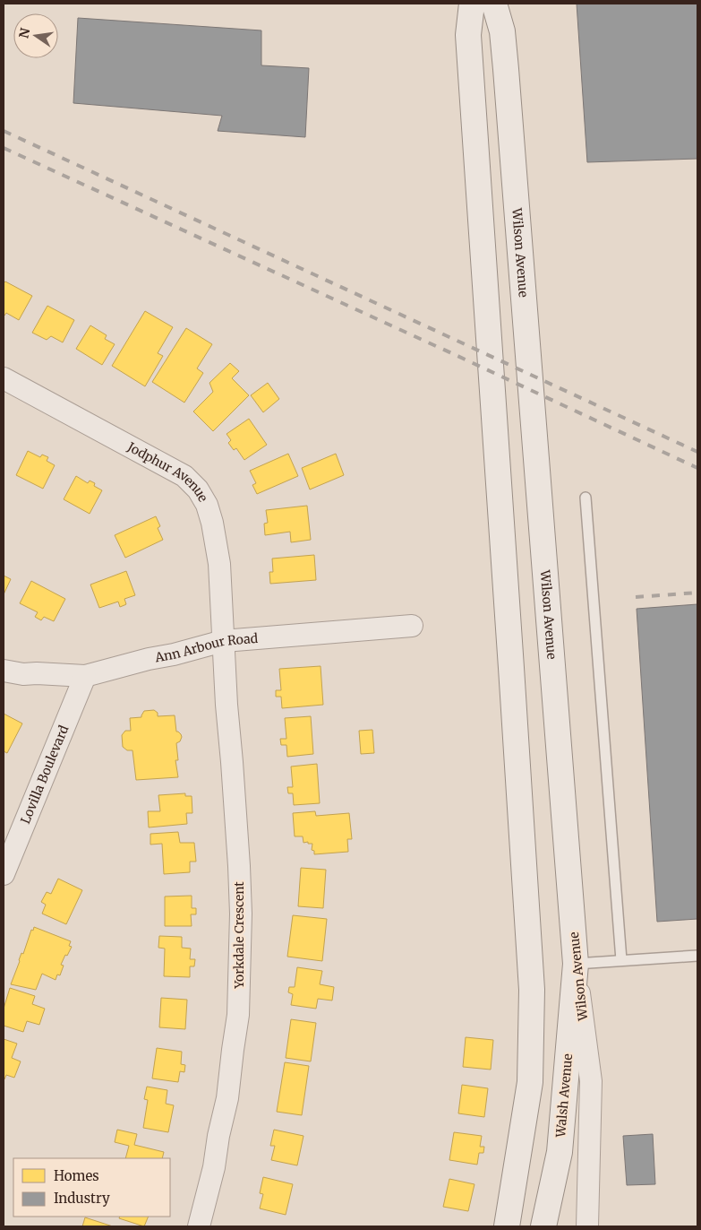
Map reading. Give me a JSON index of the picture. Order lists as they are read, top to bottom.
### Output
{
  "streets": {
    "main road": ["Wilson Avenue", "Walsh Avenue"],
    "street": [
      "Jodphur Avenue",
      "Ann Arbour Road",
      "Lovilla Boulevard",
      "Yorkdale Crescent"
    ]
  },
  "crossings": [
    ["Wilson Avenue", "Walsh Avenue"],
    ["Jodphur Avenue", "Ann Arbour Road"],
    ["Jodphur Avenue", "Yorkdale Crescent"],
    ["Ann Arbour Road", "Lovilla Boulevard"],
    ["Ann Arbour Road", "Yorkdale Crescent"]
  ],
  "legend": ["Homes", "Industry"],
  "north": "left"
}
